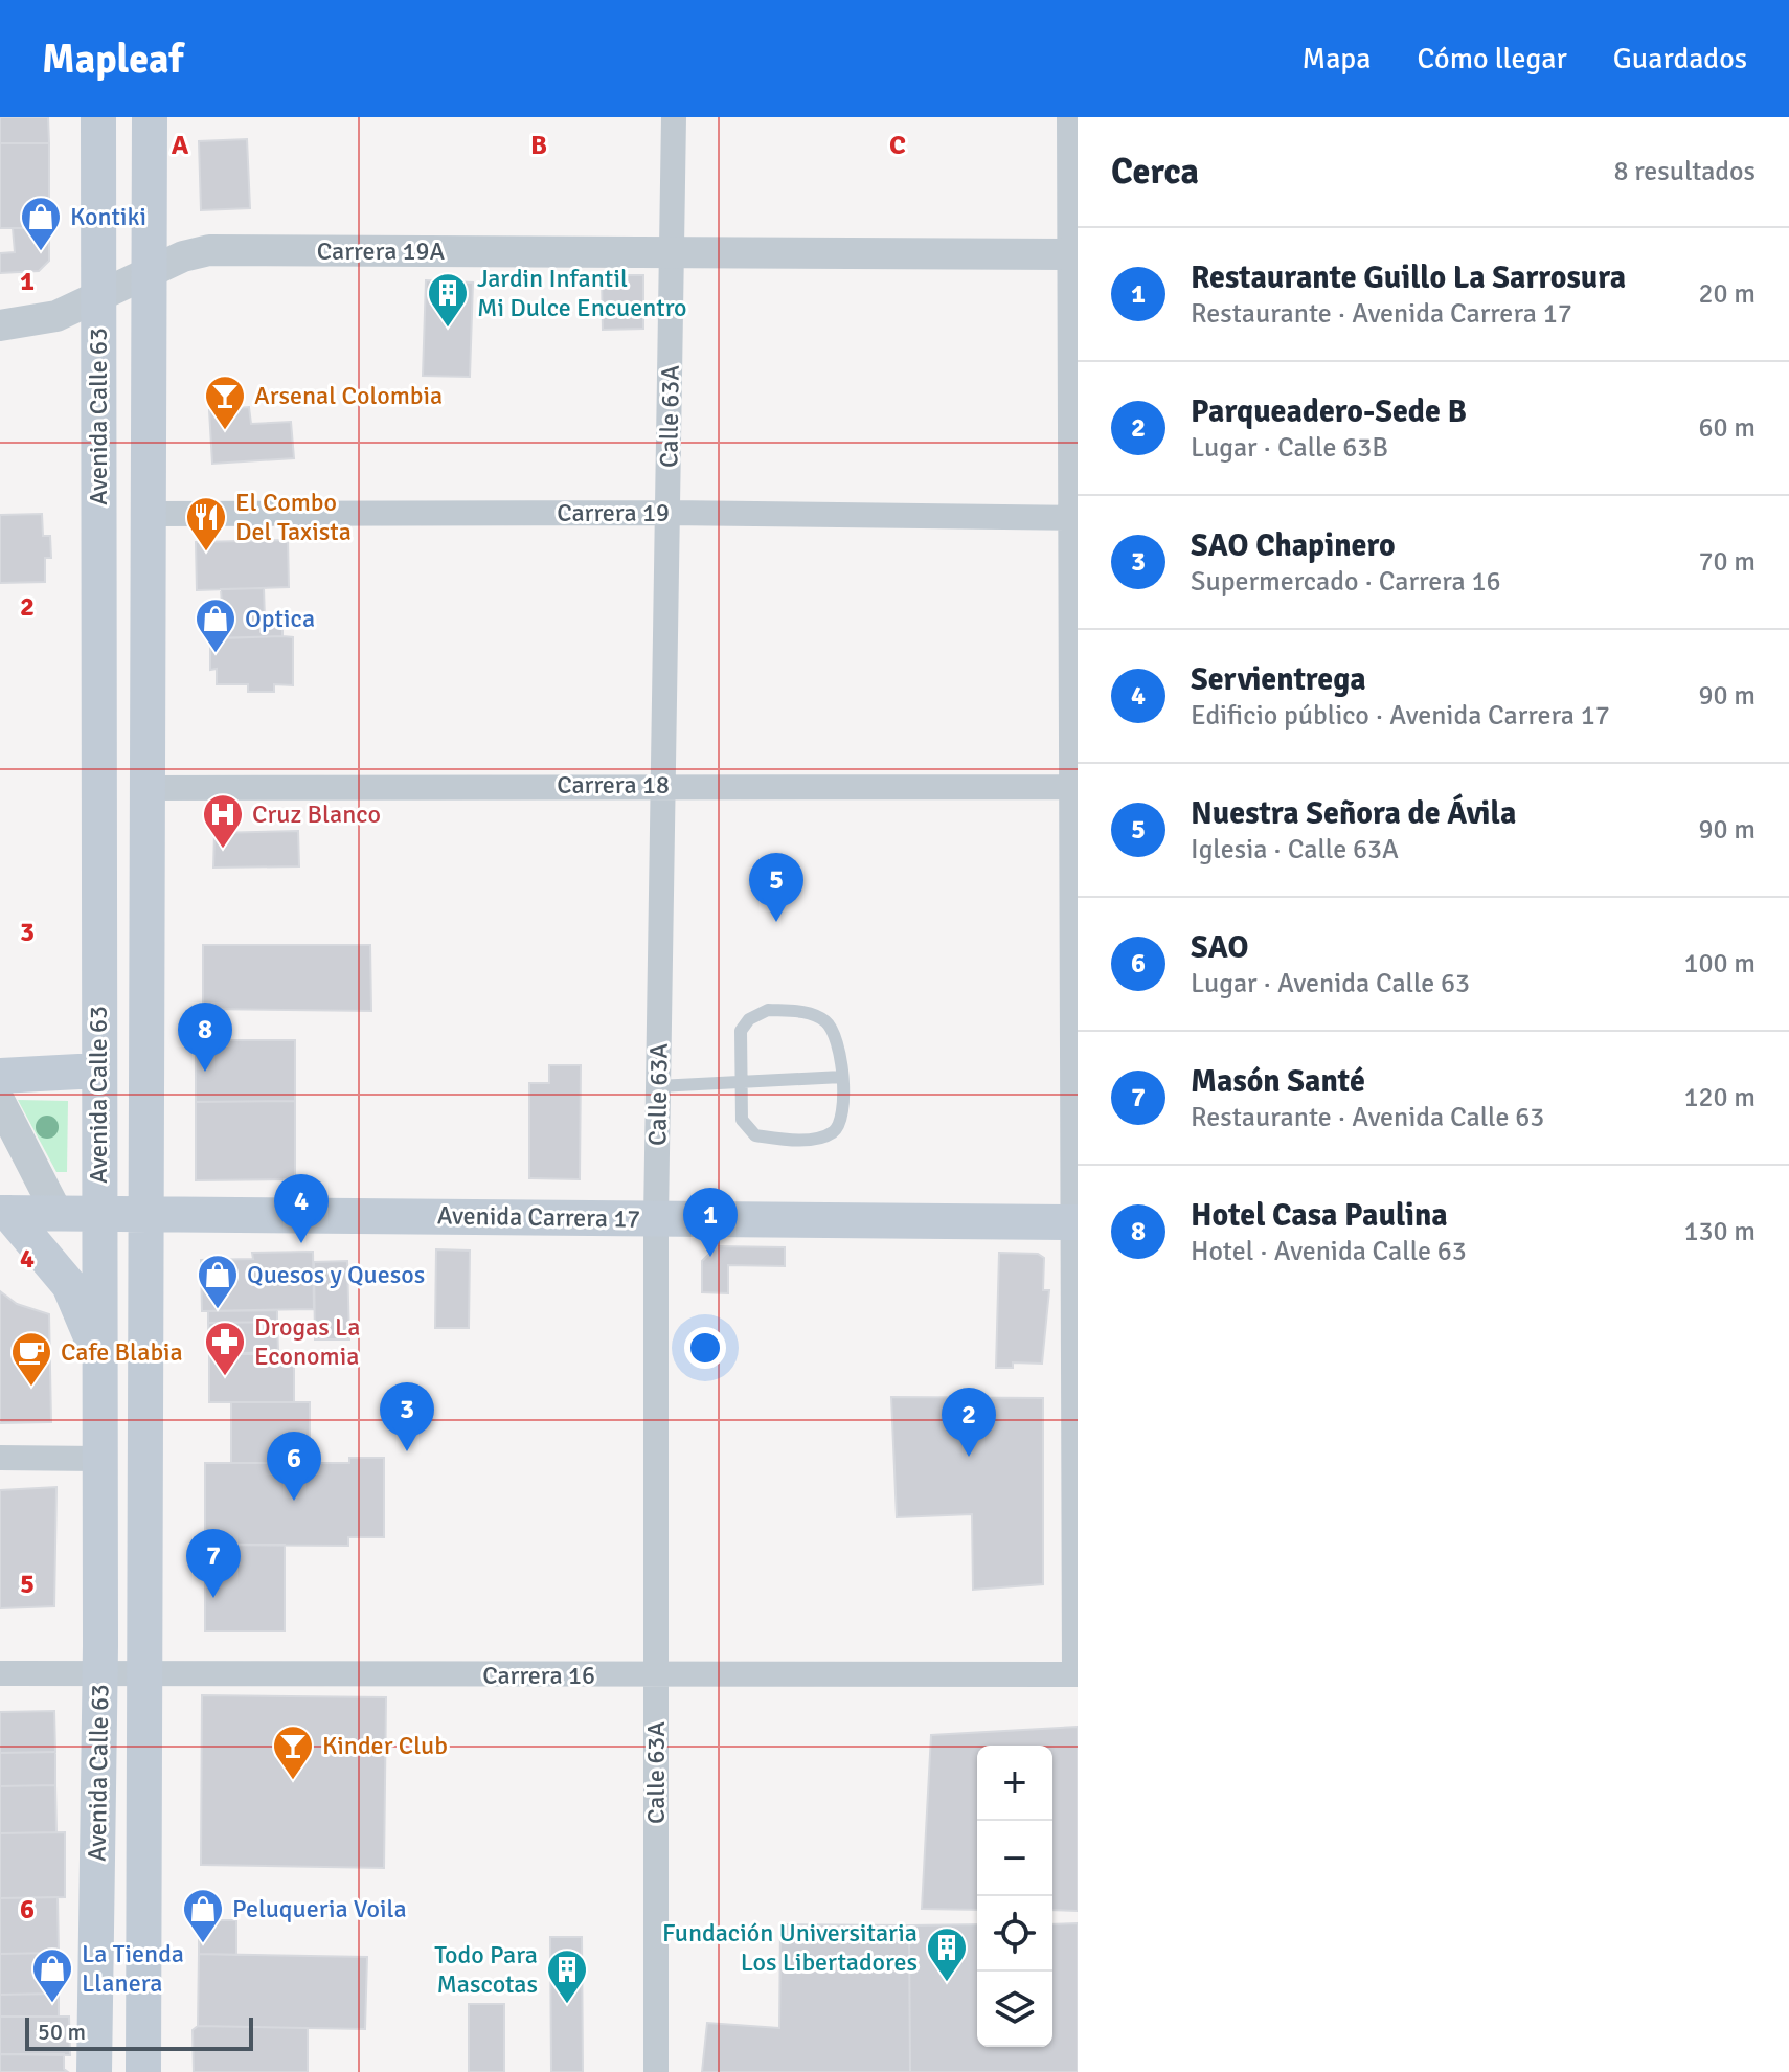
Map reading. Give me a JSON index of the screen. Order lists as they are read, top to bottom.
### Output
{
  "streets": {
    "main road": ["Avenida Calle 63", "Avenida Carrera 17"],
    "street": [
      "Carrera 19A",
      "Calle 63A",
      "Carrera 19",
      "Carrera 18",
      "Carrera 16"
    ]
  },
  "crossings": [
    ["Carrera 19A", "Avenida Calle 63"],
    ["Carrera 19A", "Calle 63A"],
    ["Avenida Calle 63", "Carrera 19"],
    ["Avenida Calle 63", "Carrera 18"],
    ["Avenida Calle 63", "Avenida Carrera 17"],
    ["Avenida Calle 63", "Carrera 16"],
    ["Calle 63A", "Carrera 19"],
    ["Calle 63A", "Carrera 18"],
    ["Calle 63A", "Avenida Carrera 17"],
    ["Calle 63A", "Carrera 16"]
  ],
  "places": {
    "shop": [
      "Kontiki",
      "Optica",
      "Quesos y Quesos",
      "Peluqueria Voila",
      "La Tienda Llanera"
    ],
    "building": ["Jardin Infantil Mi Dulce Encuentro", "Fundación Universitaria Los Libertadores", "Todo Para Mascotas"],
    "bar": ["Arsenal Colombia", "Kinder Club"],
    "restaurant": ["El Combo Del Taxista"],
    "hospital": ["Cruz Blanco"],
    "pharmacy": ["Drogas La Economia"],
    "cafe": ["Cafe Blabia"]
  },
  "scale_bar": "50 m",
  "page": {
    "header": "Mapleaf",
    "nav": ["Mapa", "Cómo llegar", "Guardados"],
    "heading": ["Cerca", "8 resultados"],
    "list": [
      {
        "mark": "1",
        "name": "Restaurante Guillo La Sarrosura",
        "note": "Restaurante · Avenida Carrera 17",
        "value": "20 m"
      },
      {
        "mark": "2",
        "name": "Parqueadero-Sede B",
        "note": "Lugar · Calle 63B",
        "value": "60 m"
      },
      {
        "mark": "3",
        "name": "SAO Chapinero",
        "note": "Supermercado · Carrera 16",
        "value": "70 m"
      },
      {
        "mark": "4",
        "name": "Servientrega",
        "note": "Edificio público · Avenida Carrera 17",
        "value": "90 m"
      },
      {
        "mark": "5",
        "name": "Nuestra Señora de Ávila",
        "note": "Iglesia · Calle 63A",
        "value": "90 m"
      },
      {
        "mark": "6",
        "name": "SAO",
        "note": "Lugar · Avenida Calle 63",
        "value": "100 m"
      },
      {
        "mark": "7",
        "name": "Masón Santé",
        "note": "Restaurante · Avenida Calle 63",
        "value": "120 m"
      },
      {
        "mark": "8",
        "name": "Hotel Casa Paulina",
        "note": "Hotel · Avenida Calle 63",
        "value": "130 m"
      }
    ],
    "pins": [
      "5",
      "8",
      "4",
      "1",
      "3",
      "2",
      "6",
      "7"
    ],
    "map_buttons": ["+", "−"],
    "scale": "50 m"
  },
  "grid": {
    "columns": ["A", "B", "C"],
    "rows": [
      "1",
      "2",
      "3",
      "4",
      "5",
      "6"
    ]
  }
}
